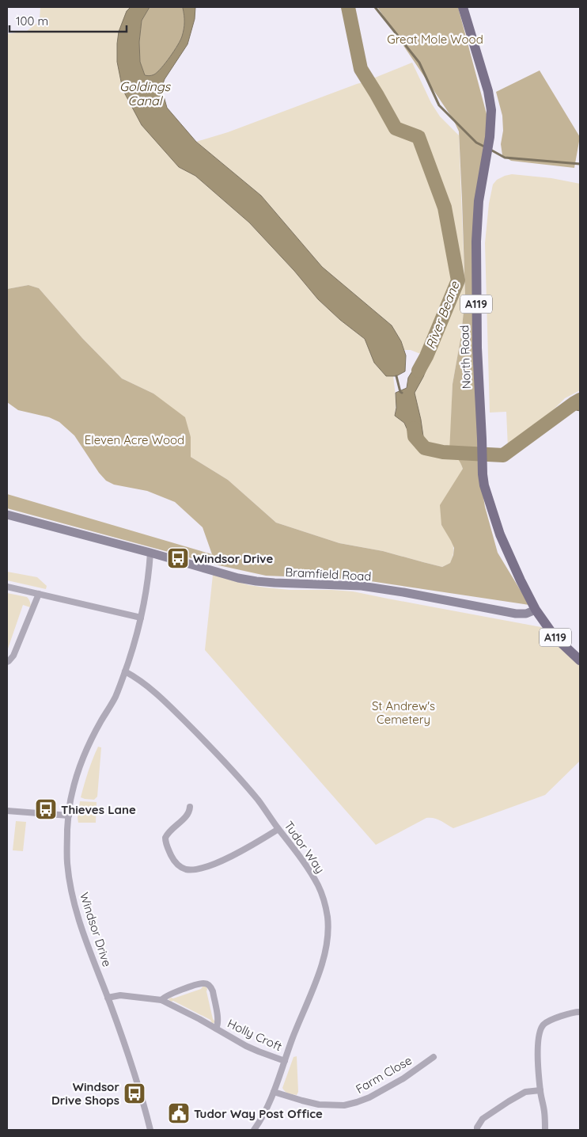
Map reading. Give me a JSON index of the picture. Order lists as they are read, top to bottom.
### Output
{
  "streets": {
    "main road": ["A119", "North Road"],
    "street": [
      "Bramfield Road",
      "Tudor Way",
      "Windsor Drive",
      "Holly Croft",
      "Farm Close"
    ]
  },
  "crossings": [
    ["North Road", "Bramfield Road"],
    ["Bramfield Road", "Windsor Drive"],
    ["Tudor Way", "Windsor Drive"],
    ["Tudor Way", "Holly Croft"],
    ["Tudor Way", "Farm Close"],
    ["Windsor Drive", "Holly Croft"]
  ],
  "water": ["Goldings Canal", "River Beane"],
  "parks": ["Great Mole Wood", "Eleven Acre Wood", "St Andrew's Cemetery"],
  "places": {
    "bus stop": ["Windsor Drive", "Thieves Lane", "Windsor Drive Shops"],
    "public building": ["Tudor Way Post Office"]
  },
  "scale_bar": "100 m"
}
